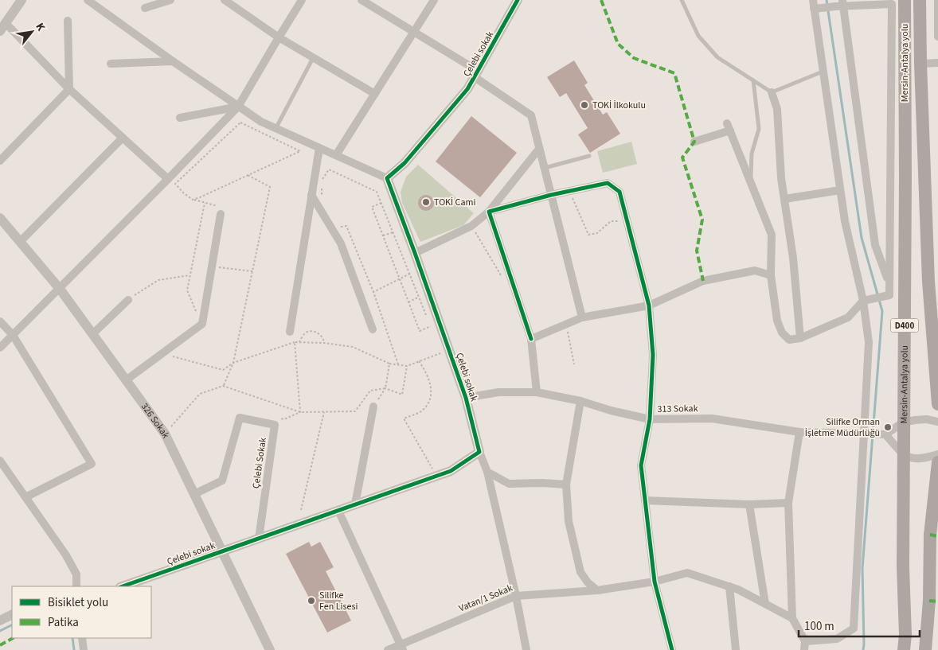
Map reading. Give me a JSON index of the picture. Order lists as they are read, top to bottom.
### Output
{
  "streets": {
    "highway": ["Mersin-Antalya yolu", "D400"],
    "street": [
      "Çelebi sokak",
      "313 Sokak",
      "326 Sokak",
      "Çelebi Sokak",
      "Vatan/1 Sokak"
    ]
  },
  "crossings": [
    ["Çelebi sokak", "313 Sokak"],
    ["Çelebi sokak", "326 Sokak"],
    ["Çelebi sokak", "Çelebi Sokak"],
    ["326 Sokak", "Çelebi Sokak"]
  ],
  "places": [
    "TOKİ İlkokulu",
    "TOKİ Cami",
    "Silifke Orman İşletme Müdürlüğü",
    "Silifke Fen Lisesi"
  ],
  "legend": ["Bisiklet yolu", "Patika"],
  "scale_bar": "100 m",
  "north": "top right"
}
